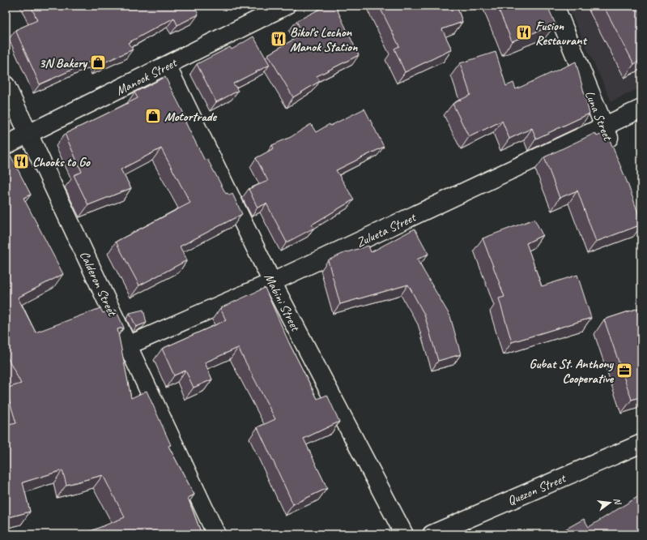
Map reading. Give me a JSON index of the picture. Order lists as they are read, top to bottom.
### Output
{
  "streets": {
    "street": [
      "Manook Street",
      "Luna Street",
      "Zulueta Street",
      "Calderon Street",
      "Mabini Street",
      "Quezon Street"
    ]
  },
  "crossings": [
    ["Manook Street", "Calderon Street"],
    ["Manook Street", "Mabini Street"],
    ["Luna Street", "Zulueta Street"],
    ["Zulueta Street", "Calderon Street"],
    ["Zulueta Street", "Mabini Street"]
  ],
  "places": {
    "restaurant": ["Fusion Restaurant", "Bikol's Lechon Manok Station", "Chooks to Go"],
    "shop": ["3N Bakery", "Motortrade"],
    "office": ["Gubat St. Anthony Cooperative"]
  },
  "north": "right"
}
